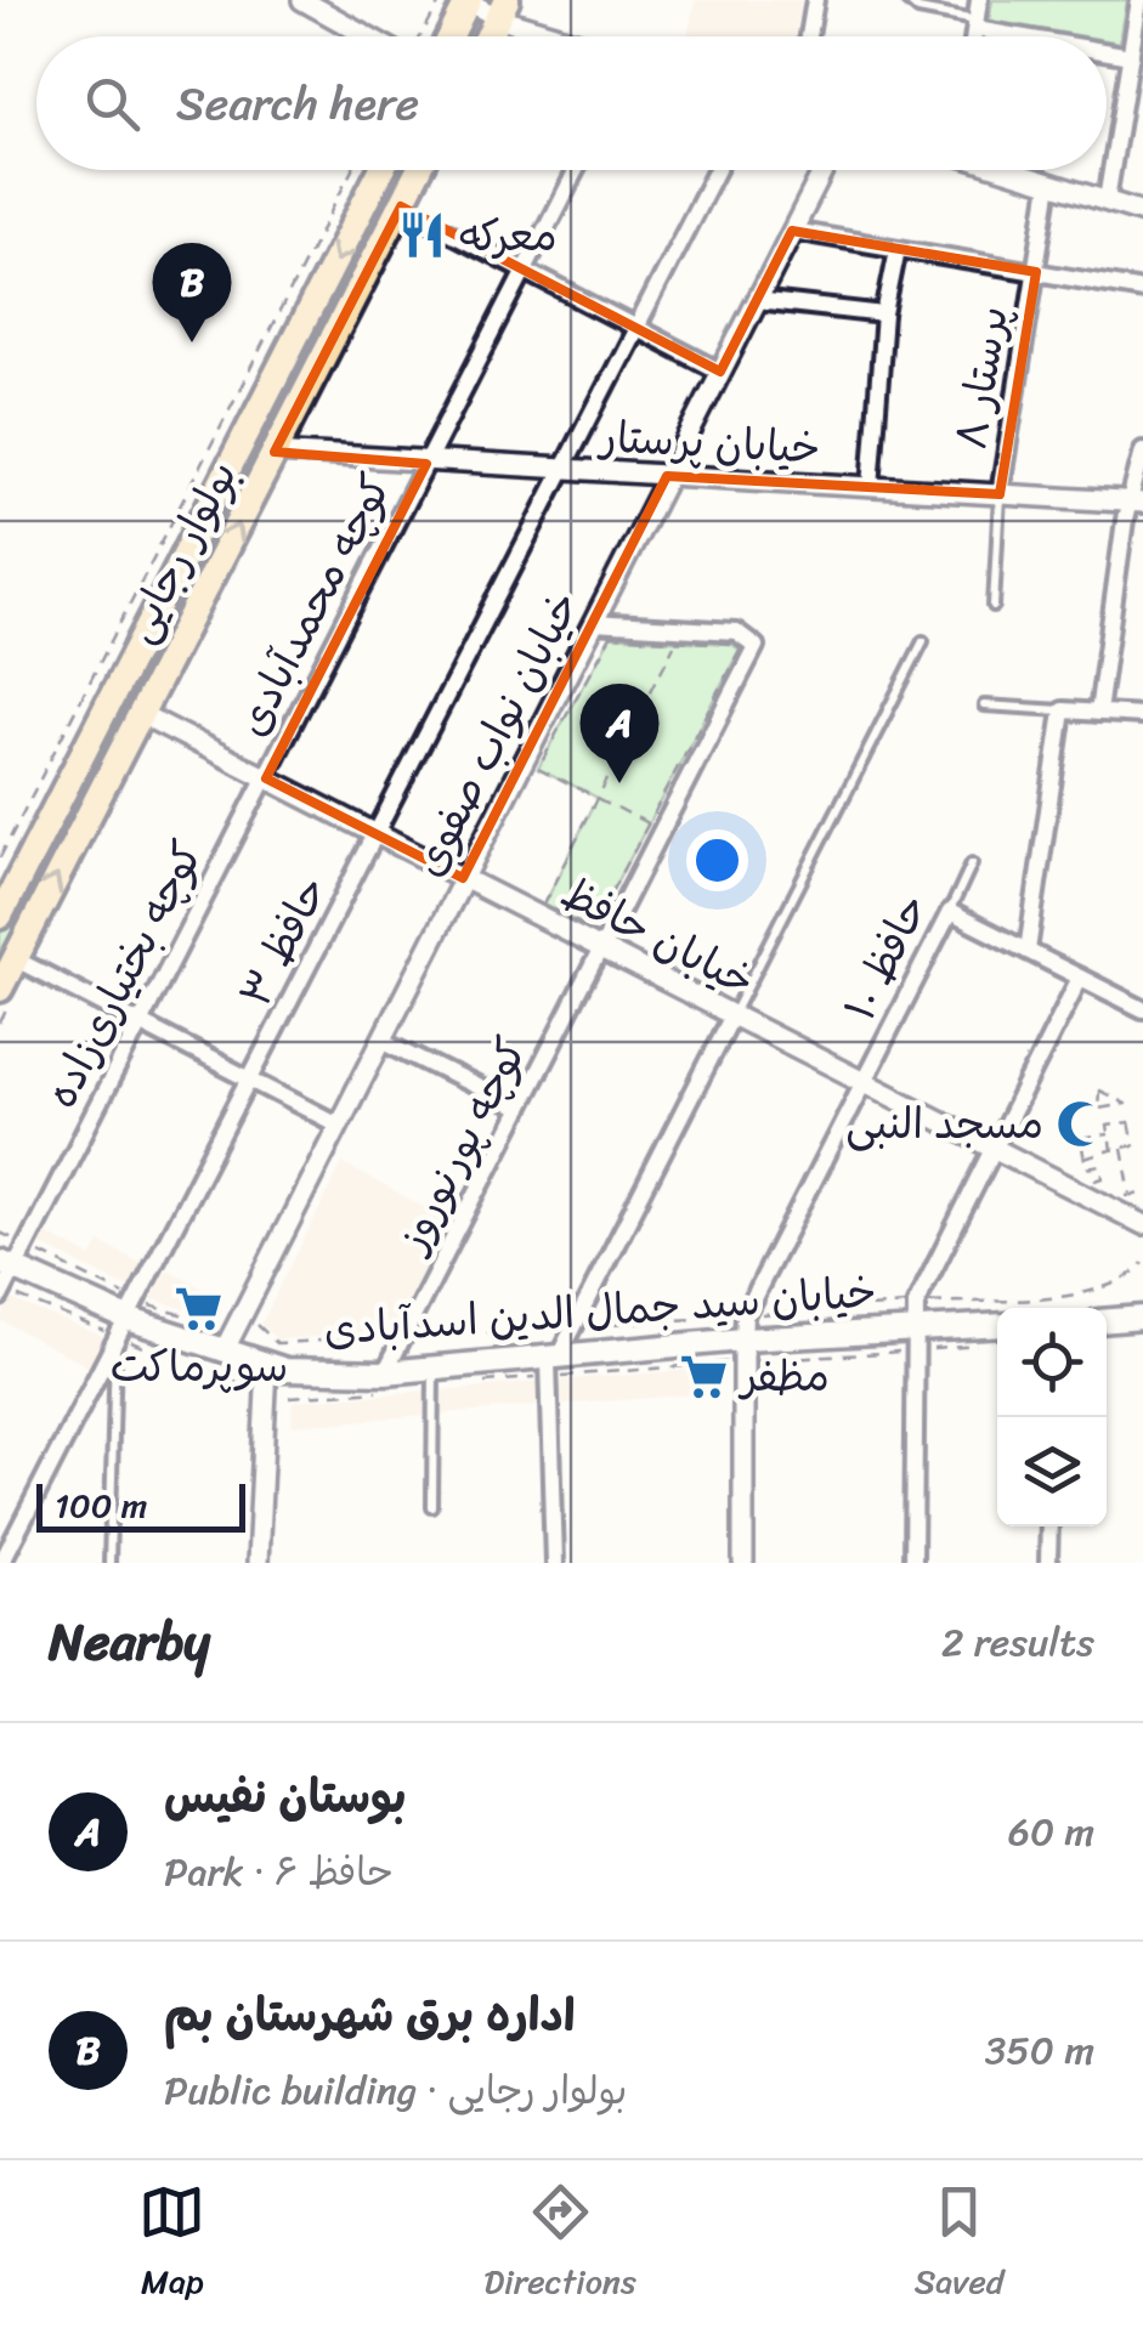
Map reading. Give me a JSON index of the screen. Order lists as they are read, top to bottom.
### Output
{
  "streets": {
    "main road": ["بولوار رجایی", "خیابان سید جمال الدین اسدآبادی"],
    "street": [
      "پرستار ۸",
      "خیابان پرستار",
      "کوچه محمدآبادی",
      "خیابان نواب صفوی",
      "خیابان حافظ",
      "حافظ ۳",
      "حافظ ۱۰",
      "کوچه بختیاری‌زاده",
      "کوچه پورنوروز"
    ]
  },
  "crossings": [
    ["پرستار ۸", "خیابان پرستار"],
    ["خیابان پرستار", "بولوار رجایی"],
    ["خیابان پرستار", "کوچه محمدآبادی"],
    ["خیابان پرستار", "خیابان نواب صفوی"],
    ["خیابان پرستار", "حافظ ۳"],
    ["بولوار رجایی", "خیابان حافظ"],
    ["کوچه محمدآبادی", "خیابان حافظ"],
    ["کوچه محمدآبادی", "کوچه بختیاری‌زاده"],
    ["خیابان نواب صفوی", "خیابان حافظ"],
    ["خیابان نواب صفوی", "خیابان سید جمال الدین اسدآبادی"],
    ["خیابان حافظ", "حافظ ۳"],
    ["خیابان حافظ", "حافظ ۱۰"],
    ["خیابان حافظ", "کوچه بختیاری‌زاده"],
    ["خیابان حافظ", "کوچه پورنوروز"],
    ["حافظ ۳", "خیابان سید جمال الدین اسدآبادی"],
    ["کوچه بختیاری‌زاده", "خیابان سید جمال الدین اسدآبادی"],
    ["کوچه پورنوروز", "خیابان سید جمال الدین اسدآبادی"]
  ],
  "places": {
    "restaurant": ["معرکه"],
    "mosque": ["مسجد النبی"],
    "supermarket": ["سوپرماکت", "مظفر"]
  },
  "scale_bar": "100 m",
  "page": {
    "search": "Search here",
    "pins": ["B", "A"],
    "scale": "100 m",
    "heading": ["Nearby", "2 results"],
    "list": [
      {
        "mark": "A",
        "name": "بوستان نفیس",
        "note": "Park · حافظ ۶",
        "value": "60 m"
      },
      {
        "mark": "B",
        "name": "اداره برق شهرستان بم",
        "note": "Public building · بولوار رجایی",
        "value": "350 m"
      }
    ],
    "nav": ["Map", "Directions", "Saved"]
  }
}
